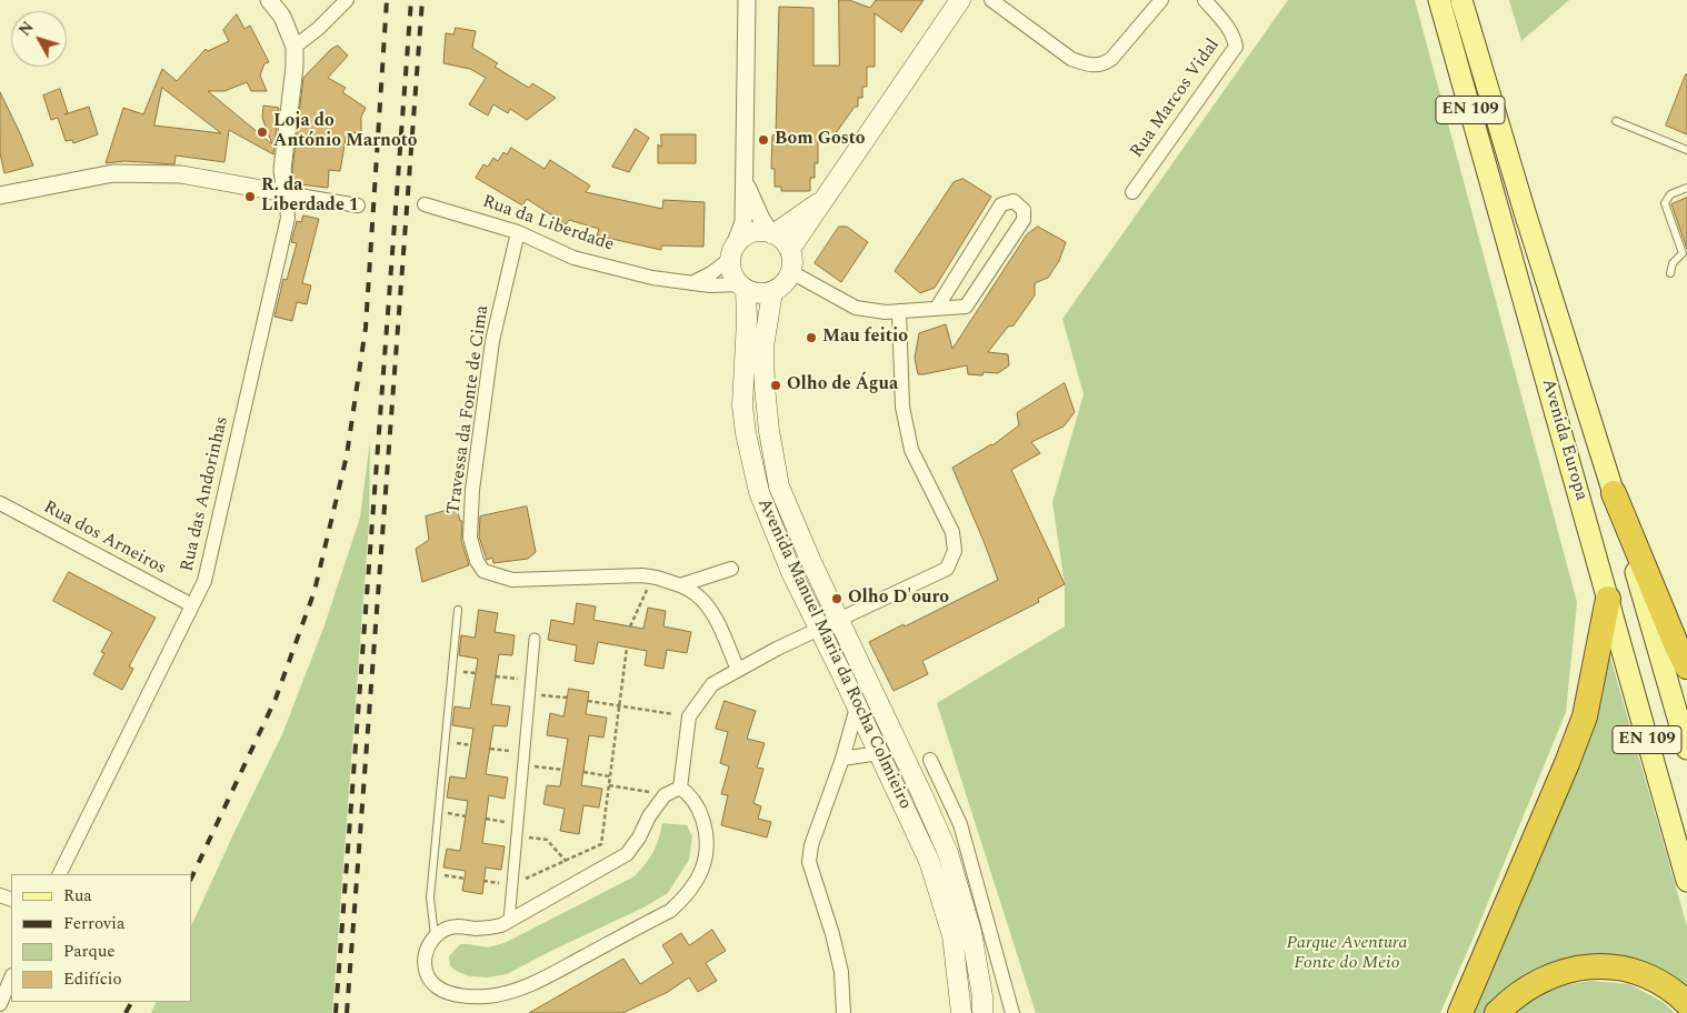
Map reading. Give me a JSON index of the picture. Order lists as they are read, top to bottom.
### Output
{
  "streets": {
    "main road": ["EN 109", "Avenida Europa", "Avenida Manuel Maria da Rocha Colmieiro"],
    "street": [
      "Rua Marcos Vidal",
      "Rua da Liberdade",
      "Travessa da Fonte de Cima",
      "Rua das Andorinhas",
      "Rua dos Arneiros"
    ]
  },
  "crossings": [
    ["Rua da Liberdade", "Travessa da Fonte de Cima"],
    ["Rua da Liberdade", "Avenida Manuel Maria da Rocha Colmieiro"],
    ["Rua das Andorinhas", "Rua dos Arneiros"]
  ],
  "parks": ["Parque Aventura Fonte do Meio"],
  "places": [
    "Loja do António Marnoto",
    "Bom Gosto",
    "R. da Liberdade 1",
    "Mau feitio",
    "Olho de Água",
    "Olho D'ouro"
  ],
  "legend": [
    "Rua",
    "Ferrovia",
    "Parque",
    "Edifício"
  ],
  "north": "top left"
}
